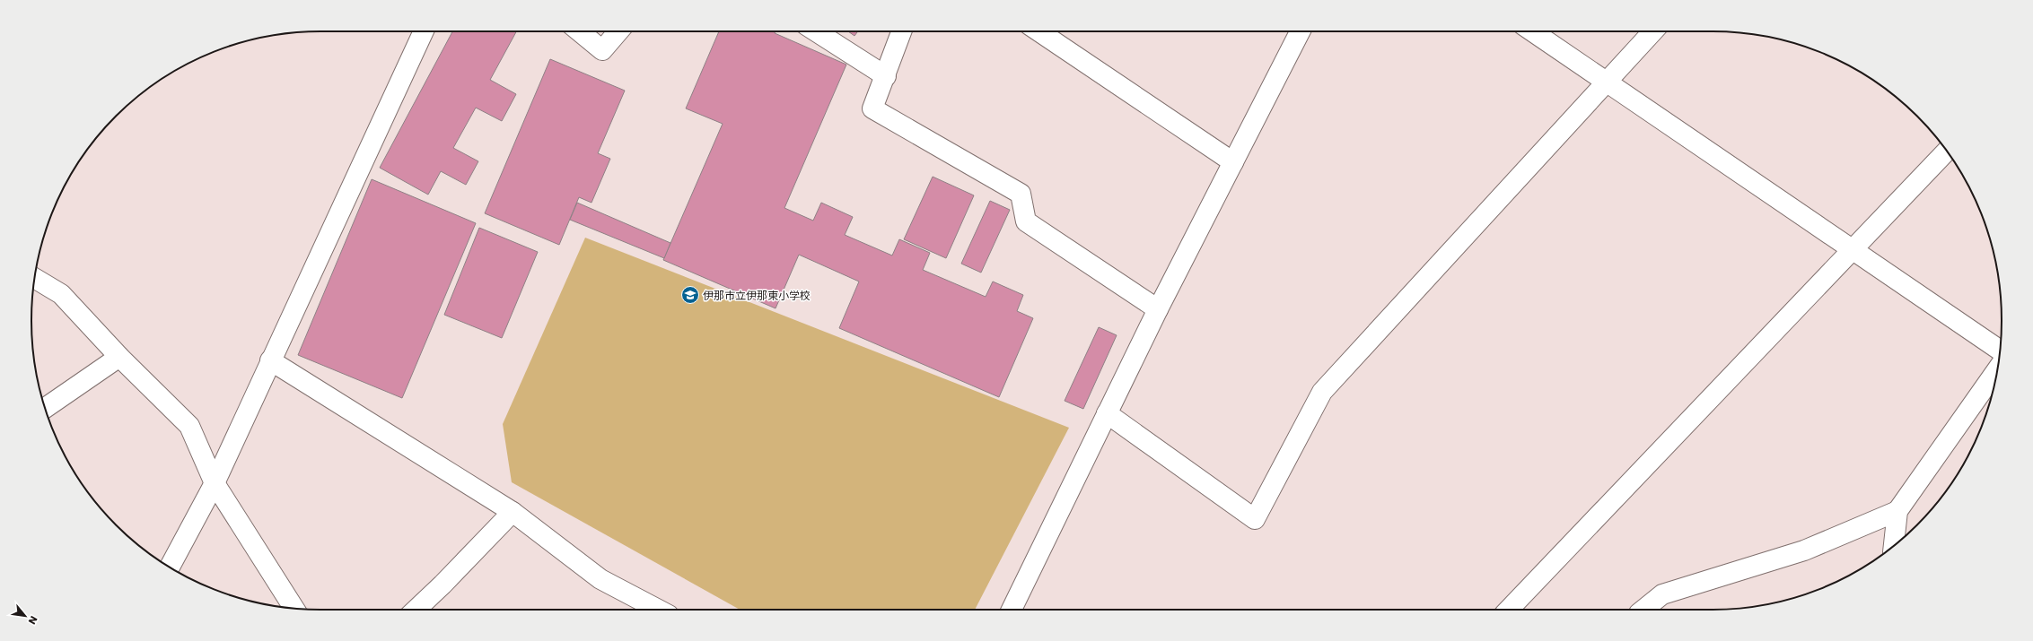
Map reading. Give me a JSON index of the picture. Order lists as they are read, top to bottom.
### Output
{
  "places": {
    "school or university": ["伊那市立伊那東小学校"]
  },
  "north": "bottom right"
}
